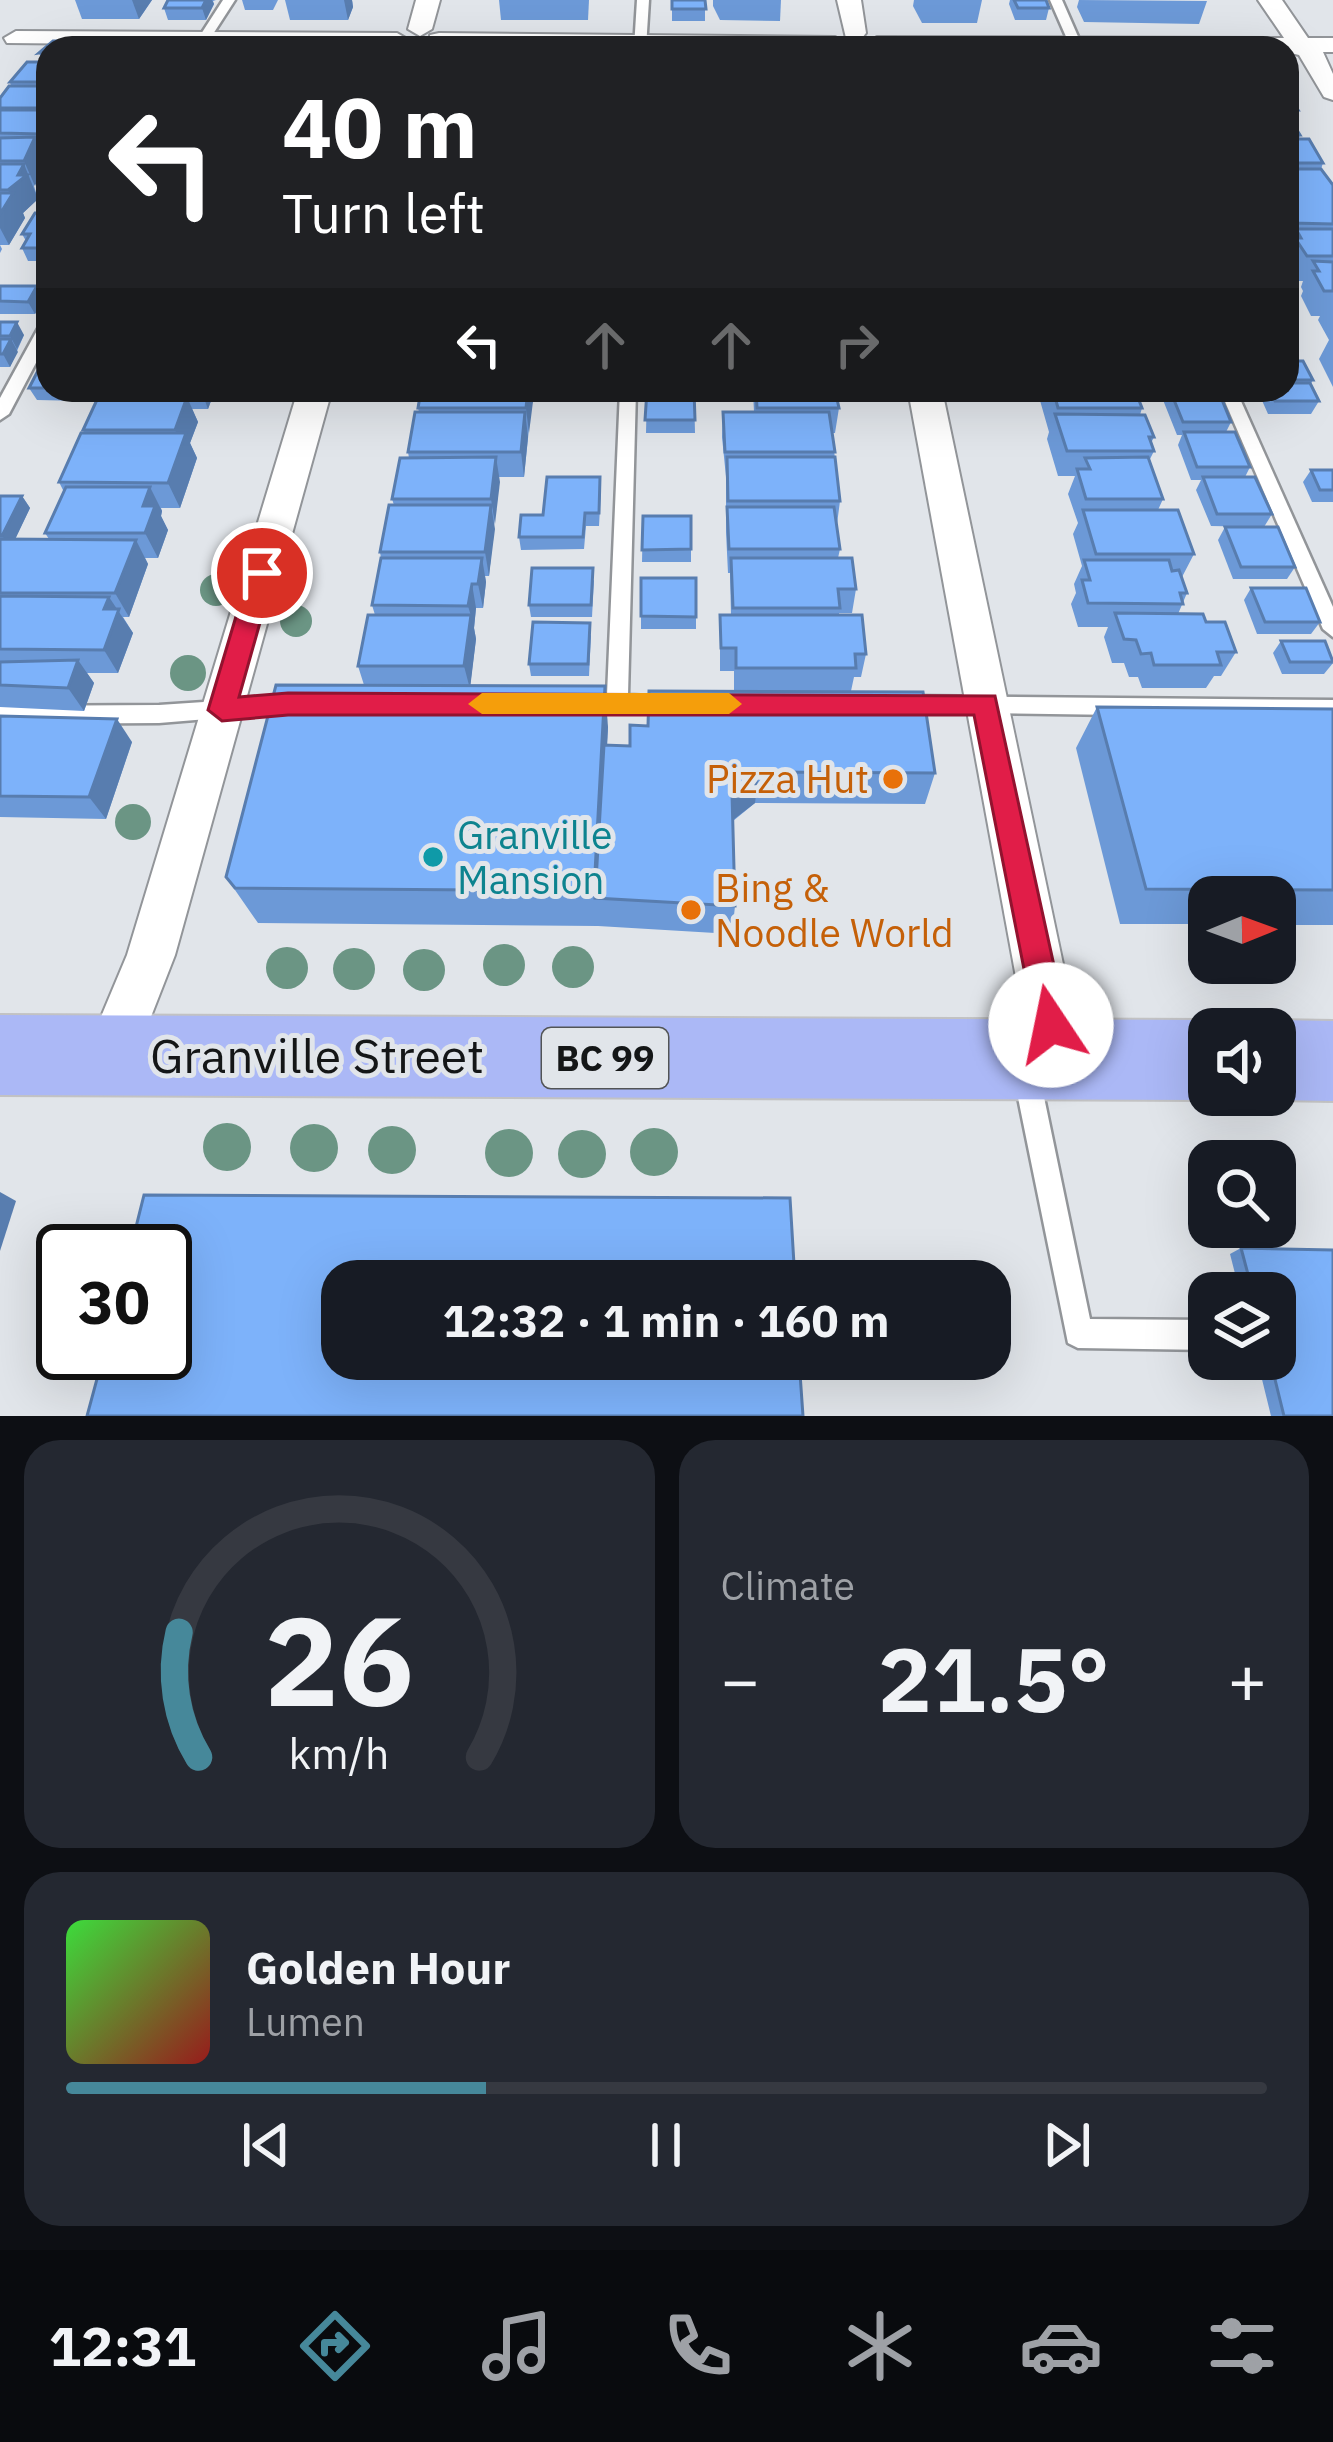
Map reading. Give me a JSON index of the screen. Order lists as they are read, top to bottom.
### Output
{
  "streets": {
    "highway": ["Granville Street", "BC 99"]
  },
  "places": ["Pizza Hut", "Granville Mansion", "Bing & Noodle World"],
  "north": "right",
  "page": {
    "turn": ["40 m", "Turn left"],
    "limit": "30",
    "trip": "12:32 · 1 min · 160 m",
    "tile": "Climate",
    "heat": ["−", "21.5°", "+"],
    "song": ["Golden Hour", "Lumen"],
    "tabs": "12:31",
    "gauge": ["26", "km/h"]
  }
}
